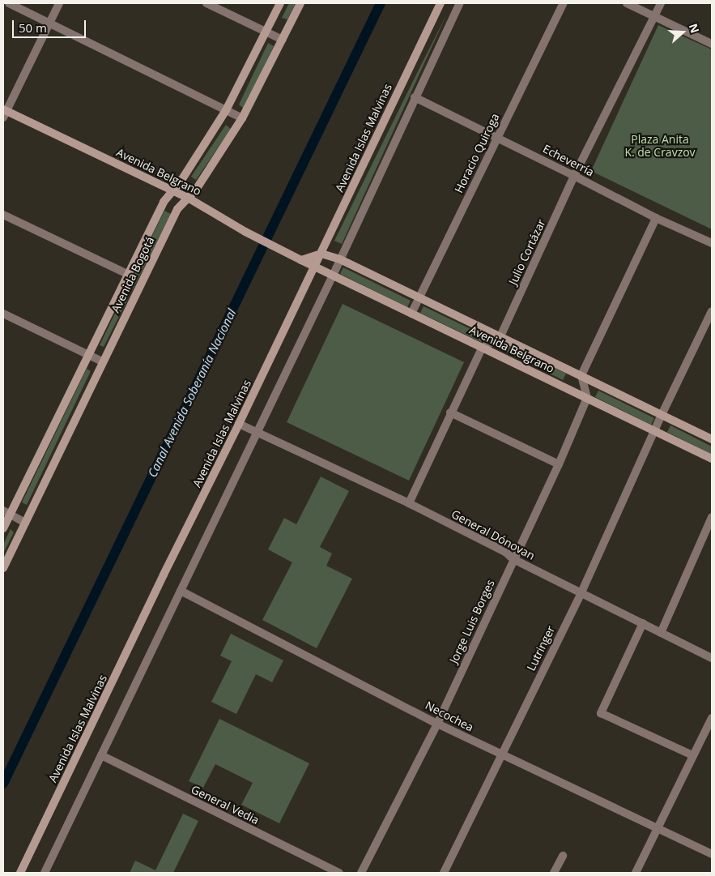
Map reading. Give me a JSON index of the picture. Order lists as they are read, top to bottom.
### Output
{
  "streets": {
    "main road": ["Avenida Islas Malvinas", "Avenida Belgrano", "Avenida Bogotá"],
    "street": [
      "Horacio Quiroga",
      "Echeverría",
      "Julio Cortázar",
      "General Dónovan",
      "Jorge Luis Borges",
      "Lutringer",
      "Necochea",
      "General Vedia"
    ]
  },
  "crossings": [
    ["Avenida Islas Malvinas", "Avenida Belgrano"],
    ["Avenida Islas Malvinas", "General Dónovan"],
    ["Horacio Quiroga", "Echeverría"],
    ["Horacio Quiroga", "Avenida Belgrano"],
    ["Echeverría", "Julio Cortázar"],
    ["Avenida Belgrano", "Julio Cortázar"],
    ["Avenida Belgrano", "Avenida Bogotá"],
    ["Avenida Belgrano", "Jorge Luis Borges"],
    ["Avenida Belgrano", "Lutringer"],
    ["General Dónovan", "Jorge Luis Borges"],
    ["General Dónovan", "Lutringer"],
    ["Jorge Luis Borges", "Necochea"],
    ["Lutringer", "Necochea"]
  ],
  "water": ["Canal Avenida Soberanía Nacional"],
  "parks": ["Plaza Anita K. de Cravzov"],
  "scale_bar": "50 m",
  "north": "right"
}
